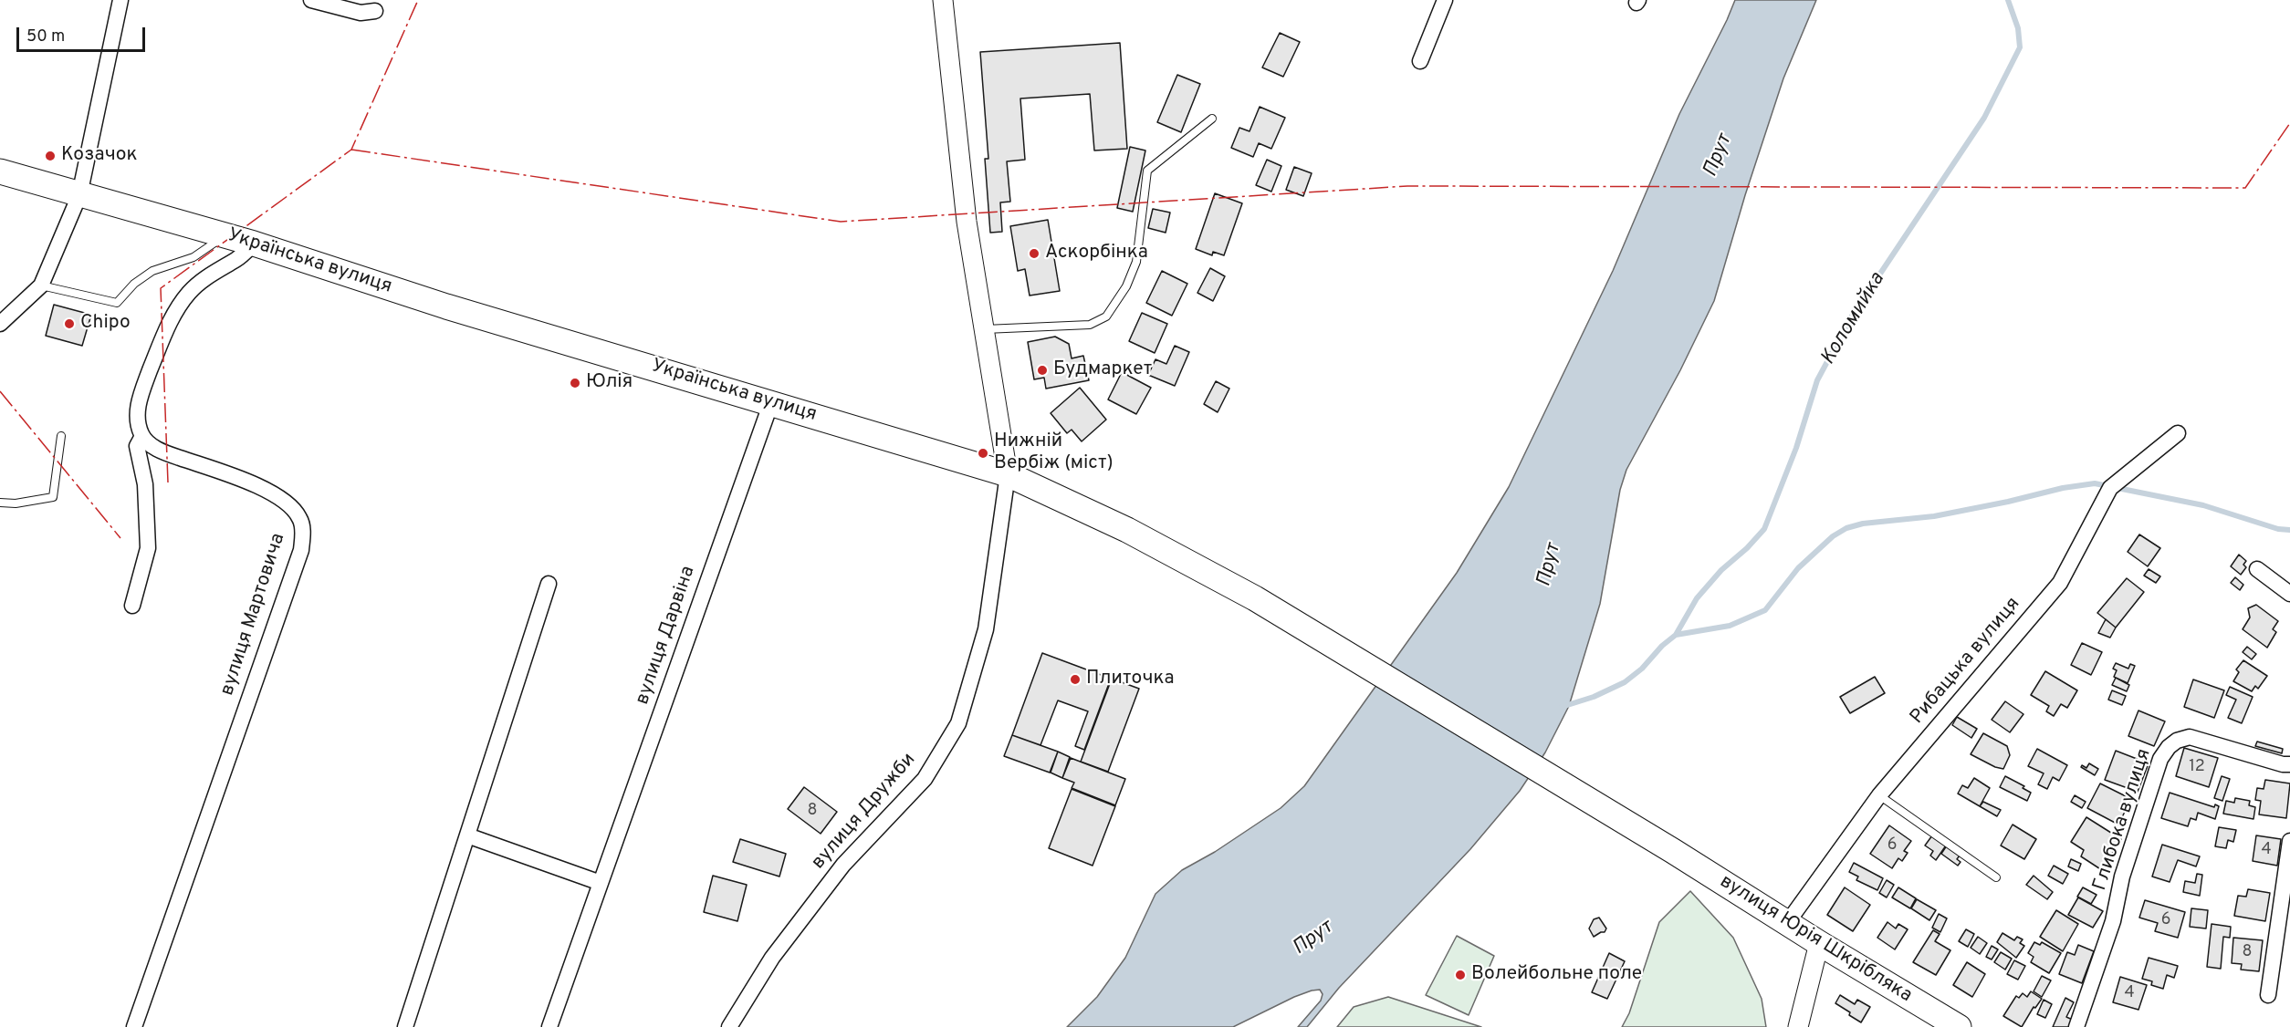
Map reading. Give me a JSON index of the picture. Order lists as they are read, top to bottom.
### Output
{
  "streets": {
    "main road": ["Українська вулиця", "вулиця Юрія Шкрібляка"],
    "street": [
      "вулиця Мартовича",
      "вулиця Дарвіна",
      "Рибацька вулиця",
      "вулиця Дружби",
      "Глибока вулиця"
    ]
  },
  "crossings": [
    ["Українська вулиця", "вулиця Дарвіна"],
    ["Українська вулиця", "вулиця Дружби"],
    ["Українська вулиця", "вулиця Юрія Шкрібляка"],
    ["Рибацька вулиця", "вулиця Юрія Шкрібляка"]
  ],
  "water": ["Прут", "Коломийка"],
  "places": [
    "Козачок",
    "Аскорбінка",
    "Chipo",
    "Будмаркет",
    "Юлія",
    "Нижній Вербіж (міст)",
    "Плиточка",
    "Волейбольне поле"
  ],
  "house_numbers": [
    "12",
    "8",
    "6",
    "4",
    "6",
    "8",
    "4"
  ],
  "scale_bar": "50 m"
}
